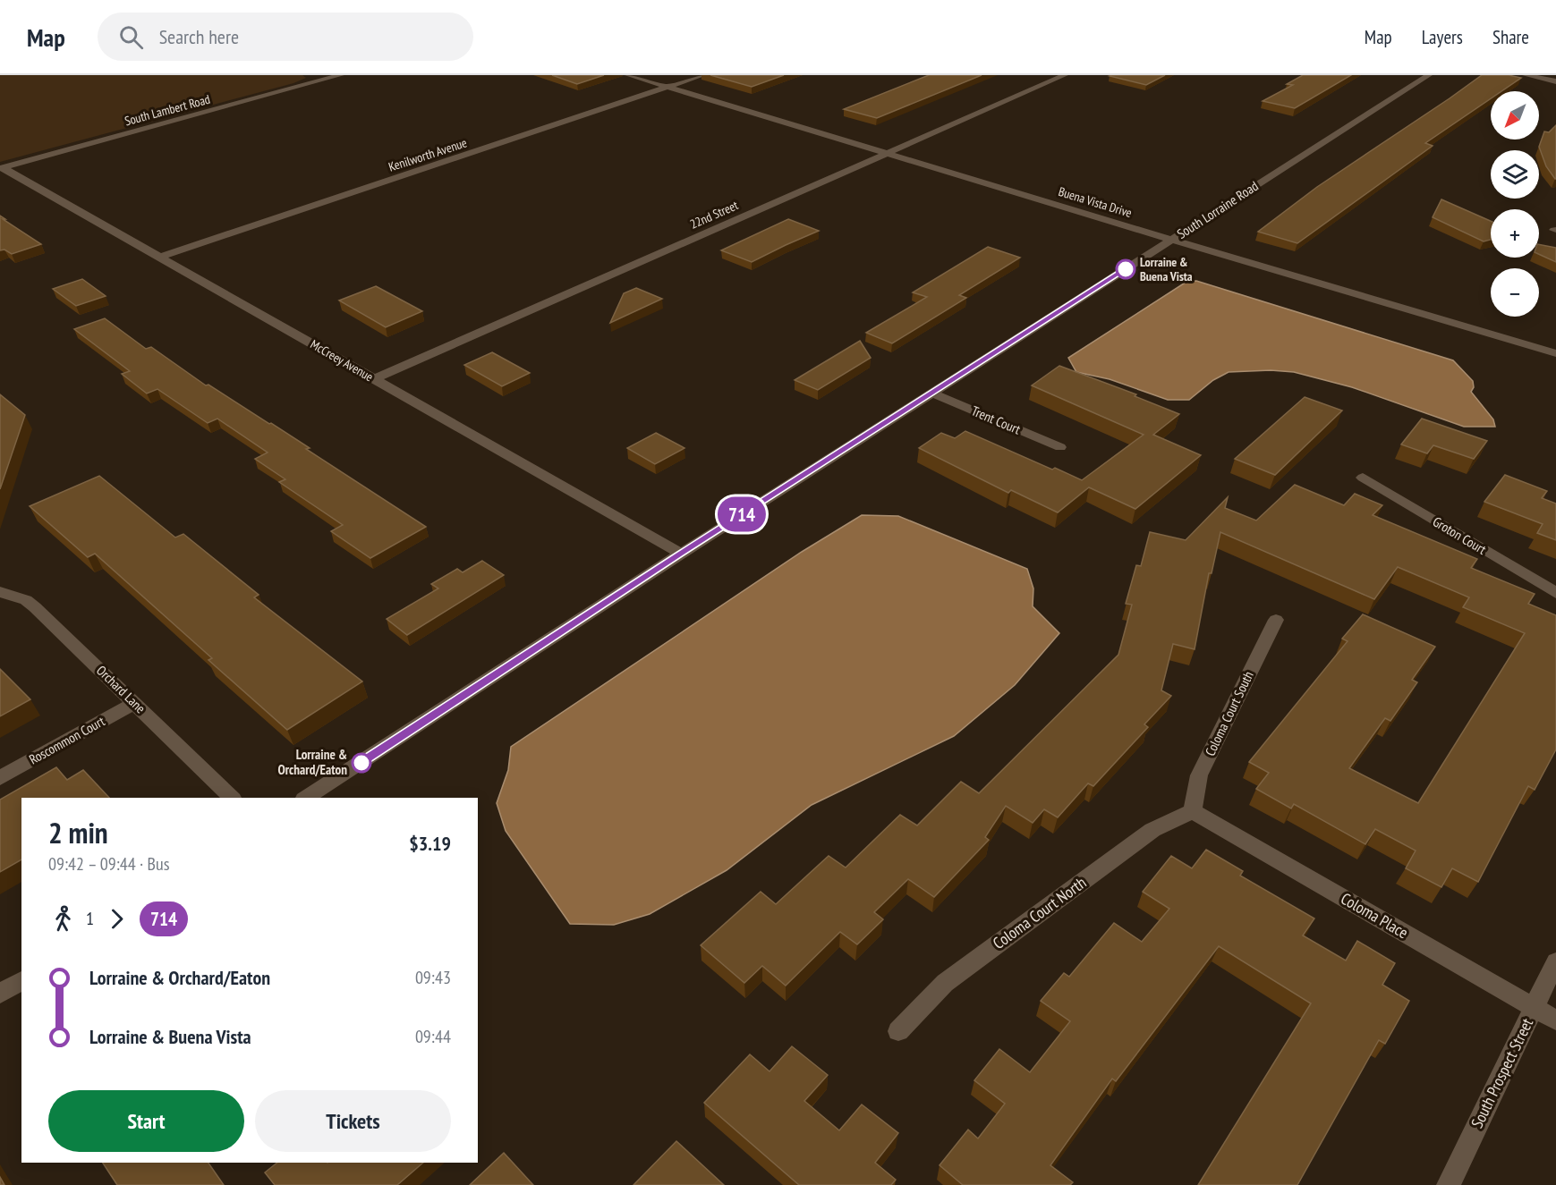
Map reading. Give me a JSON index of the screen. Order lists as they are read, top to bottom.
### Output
{
  "streets": {
    "street": [
      "South Lambert Road",
      "Kenilworth Avenue",
      "Buena Vista Drive",
      "South Lorraine Road",
      "22nd Street",
      "McCreey Avenue",
      "Trent Court",
      "Groton Court",
      "Orchard Lane",
      "Coloma Court South",
      "Roscommon Court",
      "Coloma Court North",
      "Coloma Place",
      "South Prospect Street"
    ]
  },
  "crossings": [
    ["South Lambert Road", "McCreey Avenue"],
    ["Kenilworth Avenue", "Buena Vista Drive"],
    ["Kenilworth Avenue", "McCreey Avenue"],
    ["Buena Vista Drive", "South Lorraine Road"],
    ["Buena Vista Drive", "22nd Street"],
    ["South Lorraine Road", "McCreey Avenue"],
    ["South Lorraine Road", "Trent Court"],
    ["22nd Street", "McCreey Avenue"],
    ["Orchard Lane", "Roscommon Court"],
    ["Coloma Court South", "Coloma Court North"],
    ["Coloma Court South", "Coloma Place"],
    ["Coloma Court North", "Coloma Place"],
    ["Coloma Place", "South Prospect Street"]
  ],
  "places": ["Lorraine & Buena Vista", "Lorraine & Orchard/Eaton"],
  "lines": ["bus line 714"],
  "north": "bottom left",
  "page": {
    "header": "Map",
    "search": "Search here",
    "nav": ["Map", "Layers", "Share"],
    "on_map": "714",
    "map_buttons": ["+", "−"],
    "heading": ["2 min", "09:42 – 09:44 · Bus", "$3.19"],
    "legs": ["1", "714"],
    "list": [
      {
        "name": "Lorraine & Orchard/Eaton",
        "value": "09:43"
      },
      {
        "name": "Lorraine & Buena Vista",
        "value": "09:44"
      }
    ],
    "buttons": ["Start", "Tickets"]
  }
}
